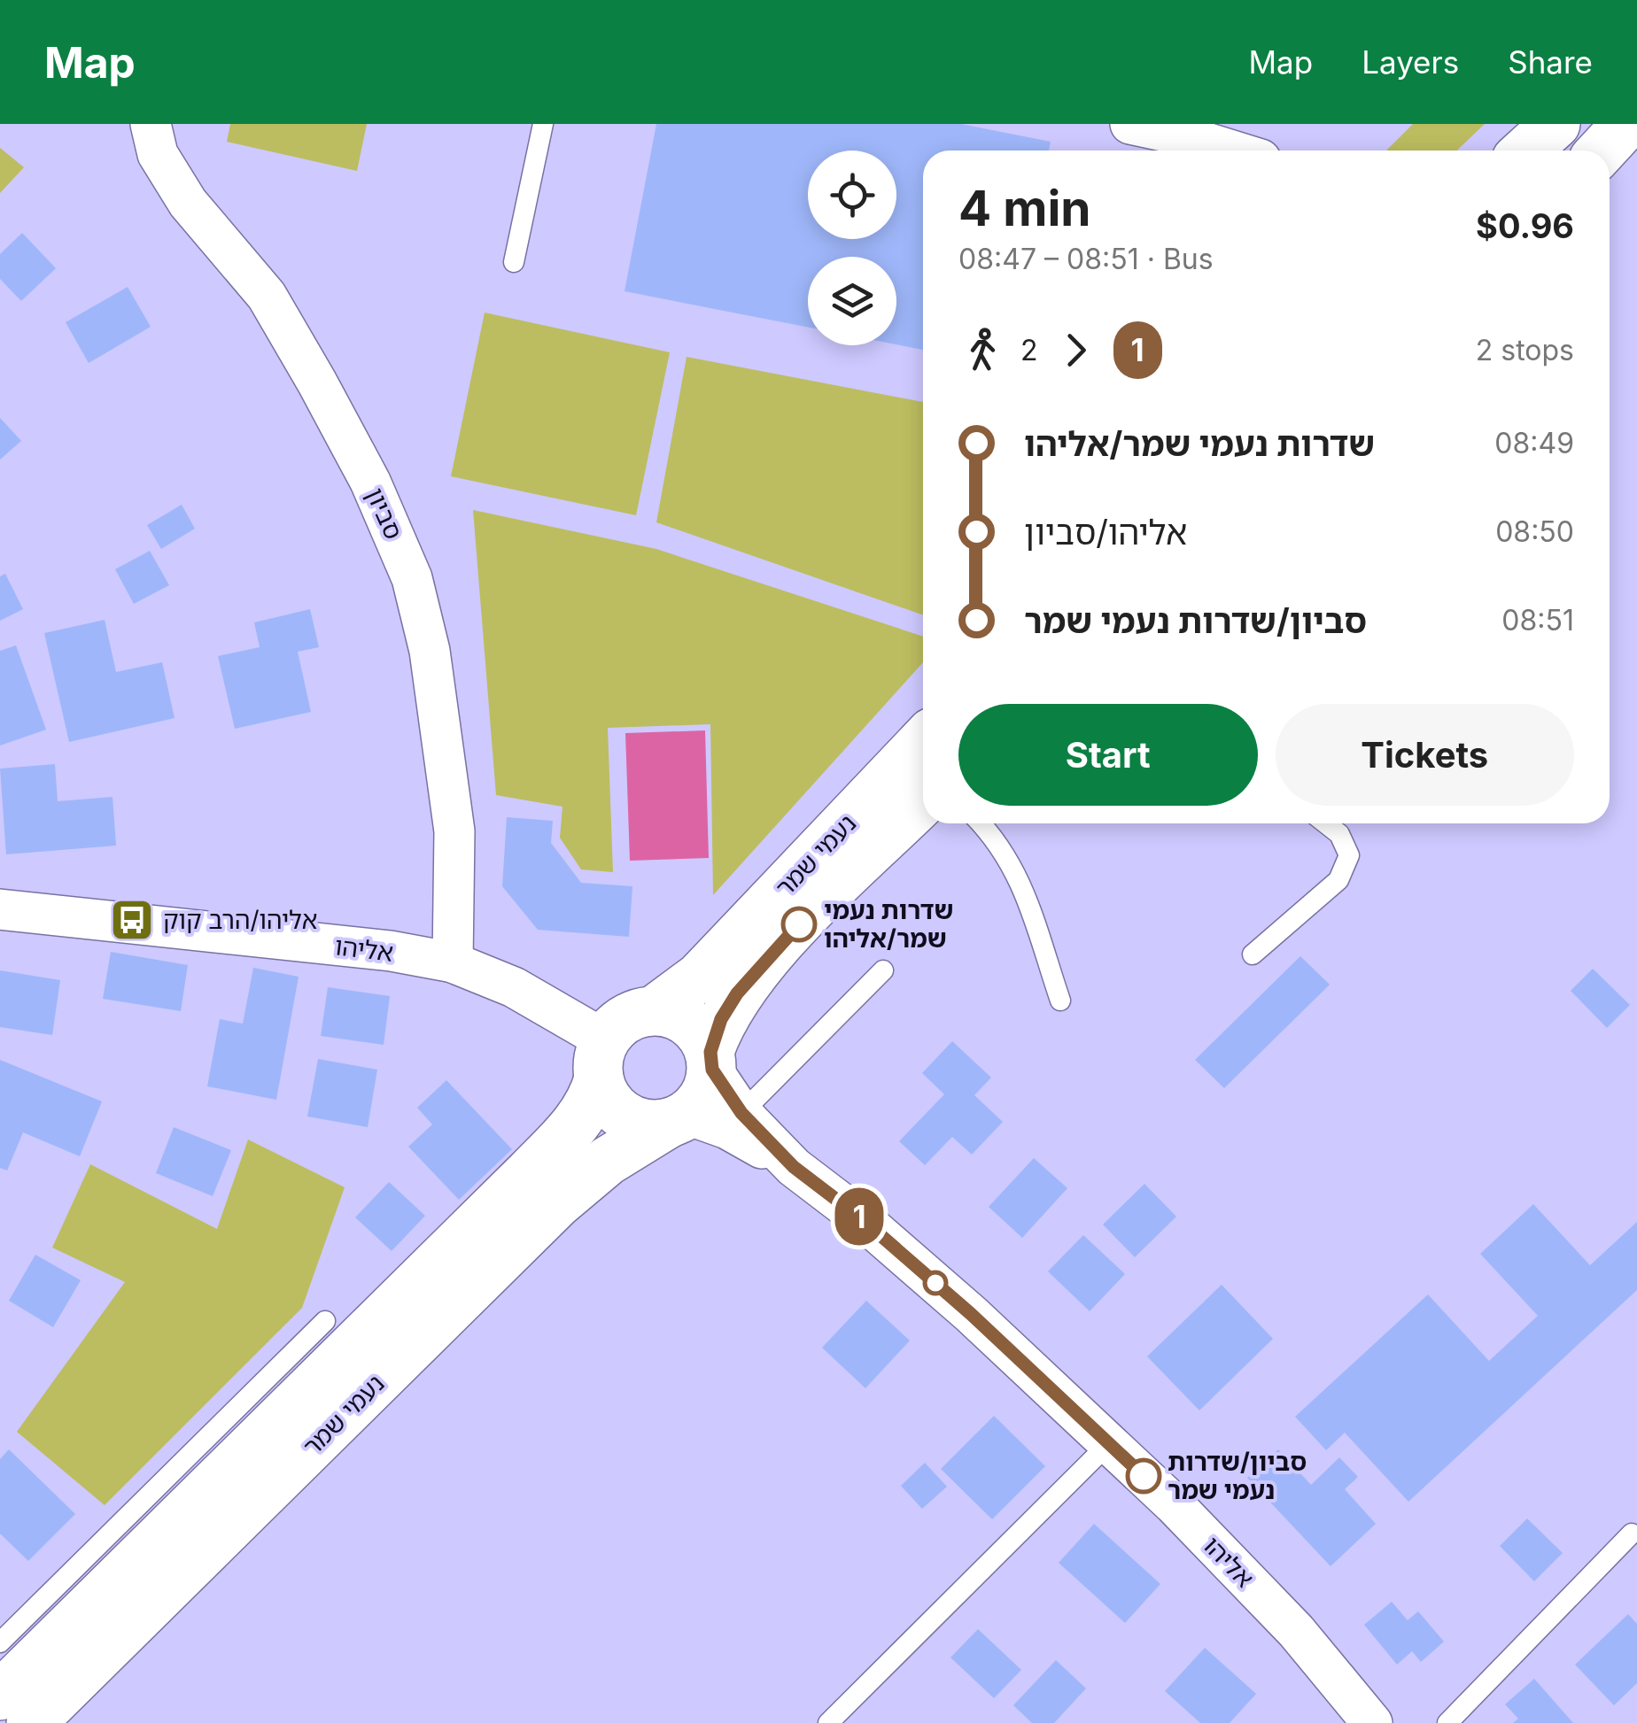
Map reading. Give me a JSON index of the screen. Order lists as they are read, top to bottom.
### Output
{
  "streets": {
    "street": ["סביון", "נעמי שמר", "אליהו"]
  },
  "crossings": [
    ["סביון", "אליהו"],
    ["נעמי שמר", "אליהו"]
  ],
  "places": {
    "bus stop": ["אליהו/הרב קוק"],
    "other": ["שדרות נעמי שמר/אליהו", "סביון/שדרות נעמי שמר"]
  },
  "lines": ["bus line 1"],
  "page": {
    "header": "Map",
    "nav": ["Map", "Layers", "Share"],
    "on_map": "1",
    "heading": ["4 min", "08:47 – 08:51 · Bus", "$0.96"],
    "legs": ["2", "1", "2 stops"],
    "list": [
      {
        "name": "שדרות נעמי שמר/אליהו",
        "value": "08:49"
      },
      {
        "name": "אליהו/סביון",
        "value": "08:50"
      },
      {
        "name": "סביון/שדרות נעמי שמר",
        "value": "08:51"
      }
    ],
    "buttons": ["Start", "Tickets"]
  }
}
